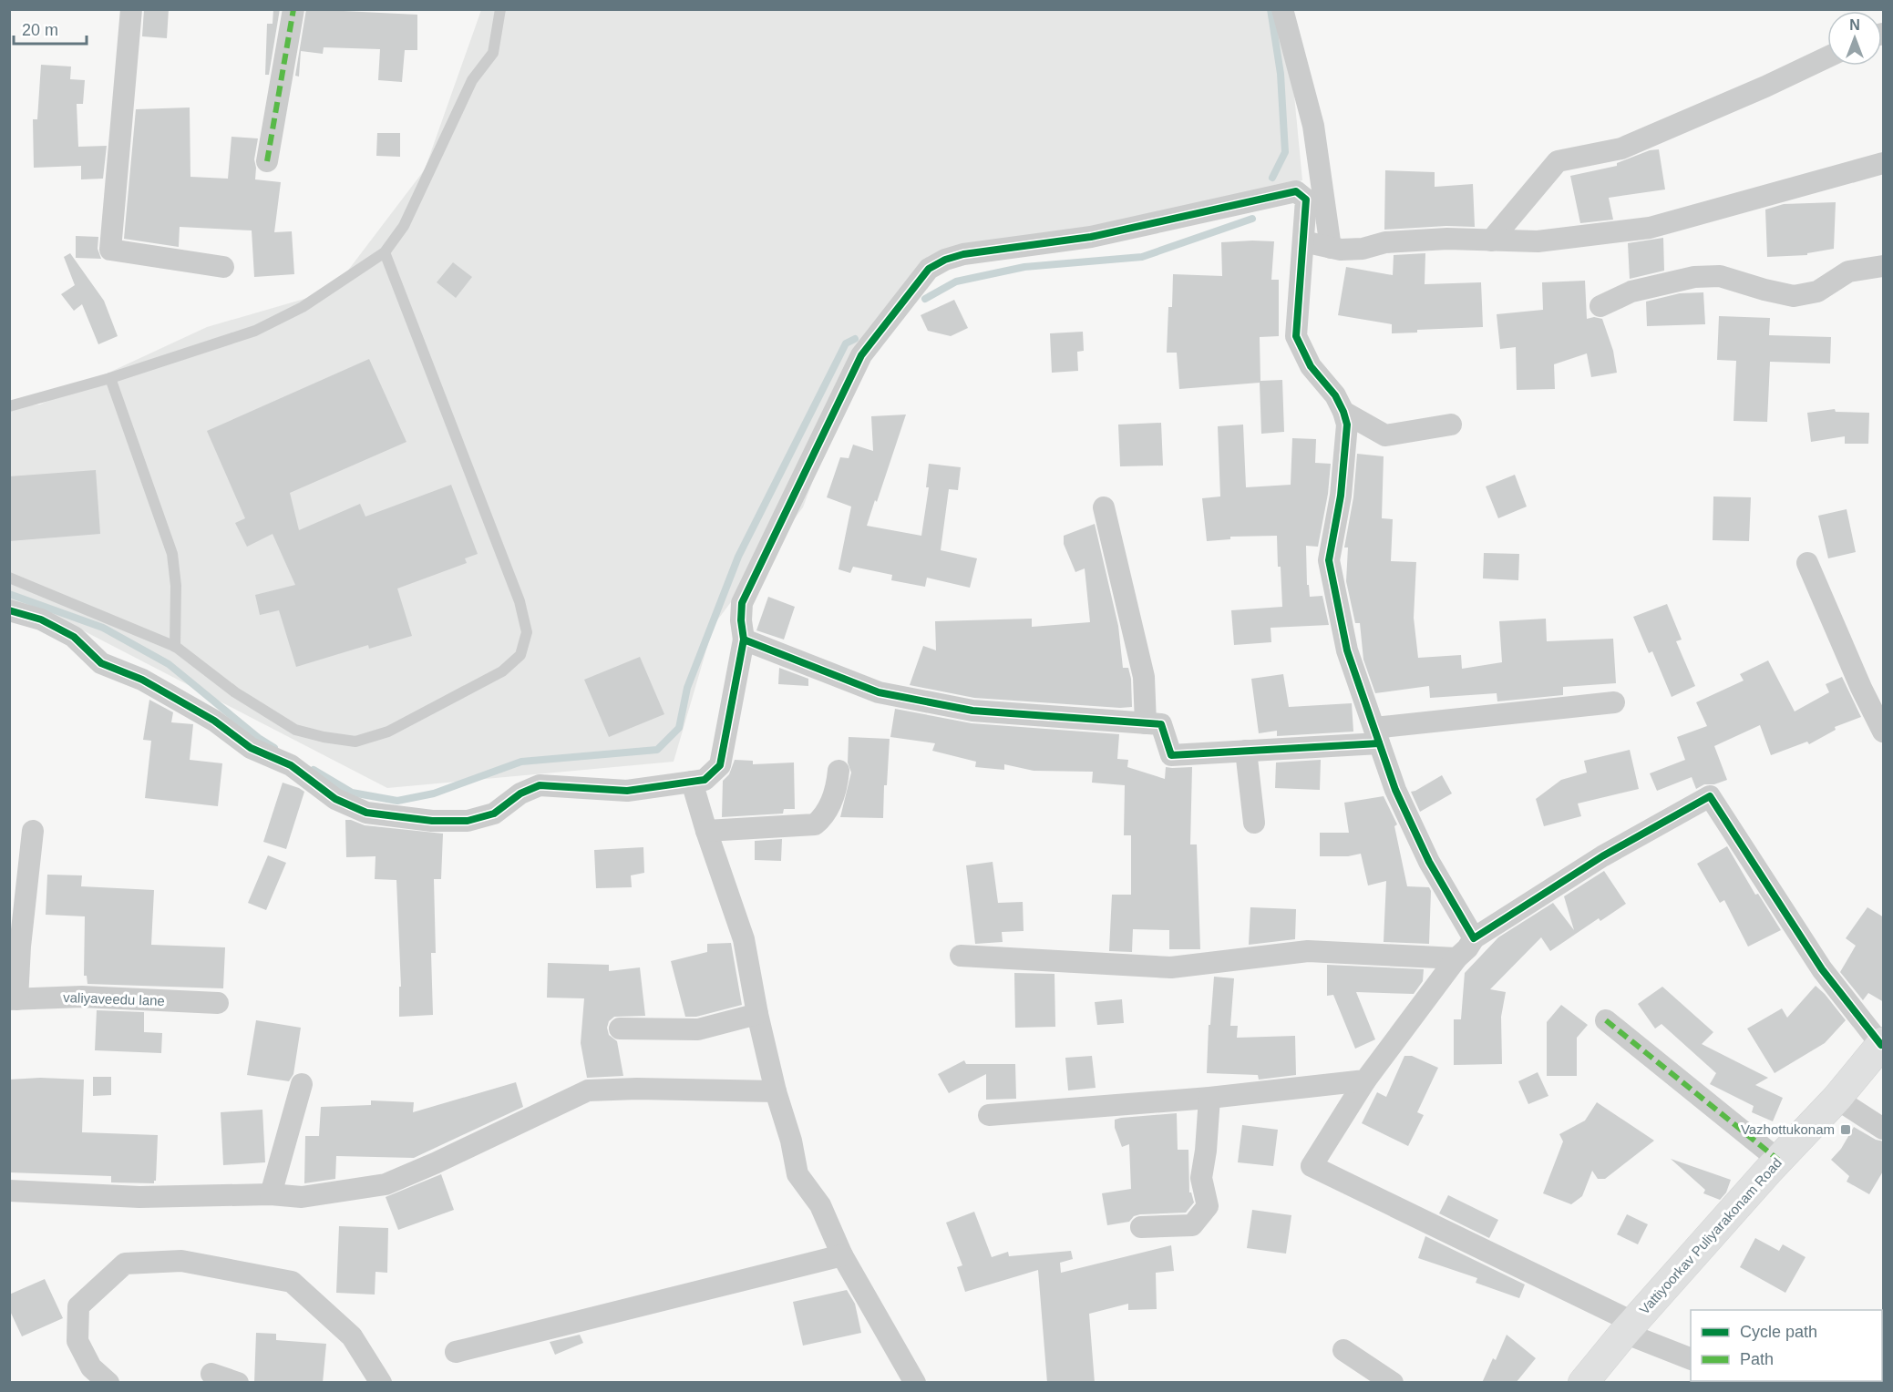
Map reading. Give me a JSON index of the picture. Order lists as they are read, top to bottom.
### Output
{
  "streets": {
    "main road": ["Vattiyoorkav Puliyarakonam Road"],
    "street": ["valiyaveedu lane"]
  },
  "places": {
    "transit": ["Vazhottukonam"]
  },
  "legend": ["Cycle path", "Path"],
  "scale_bar": "20 m",
  "north": "top"
}
